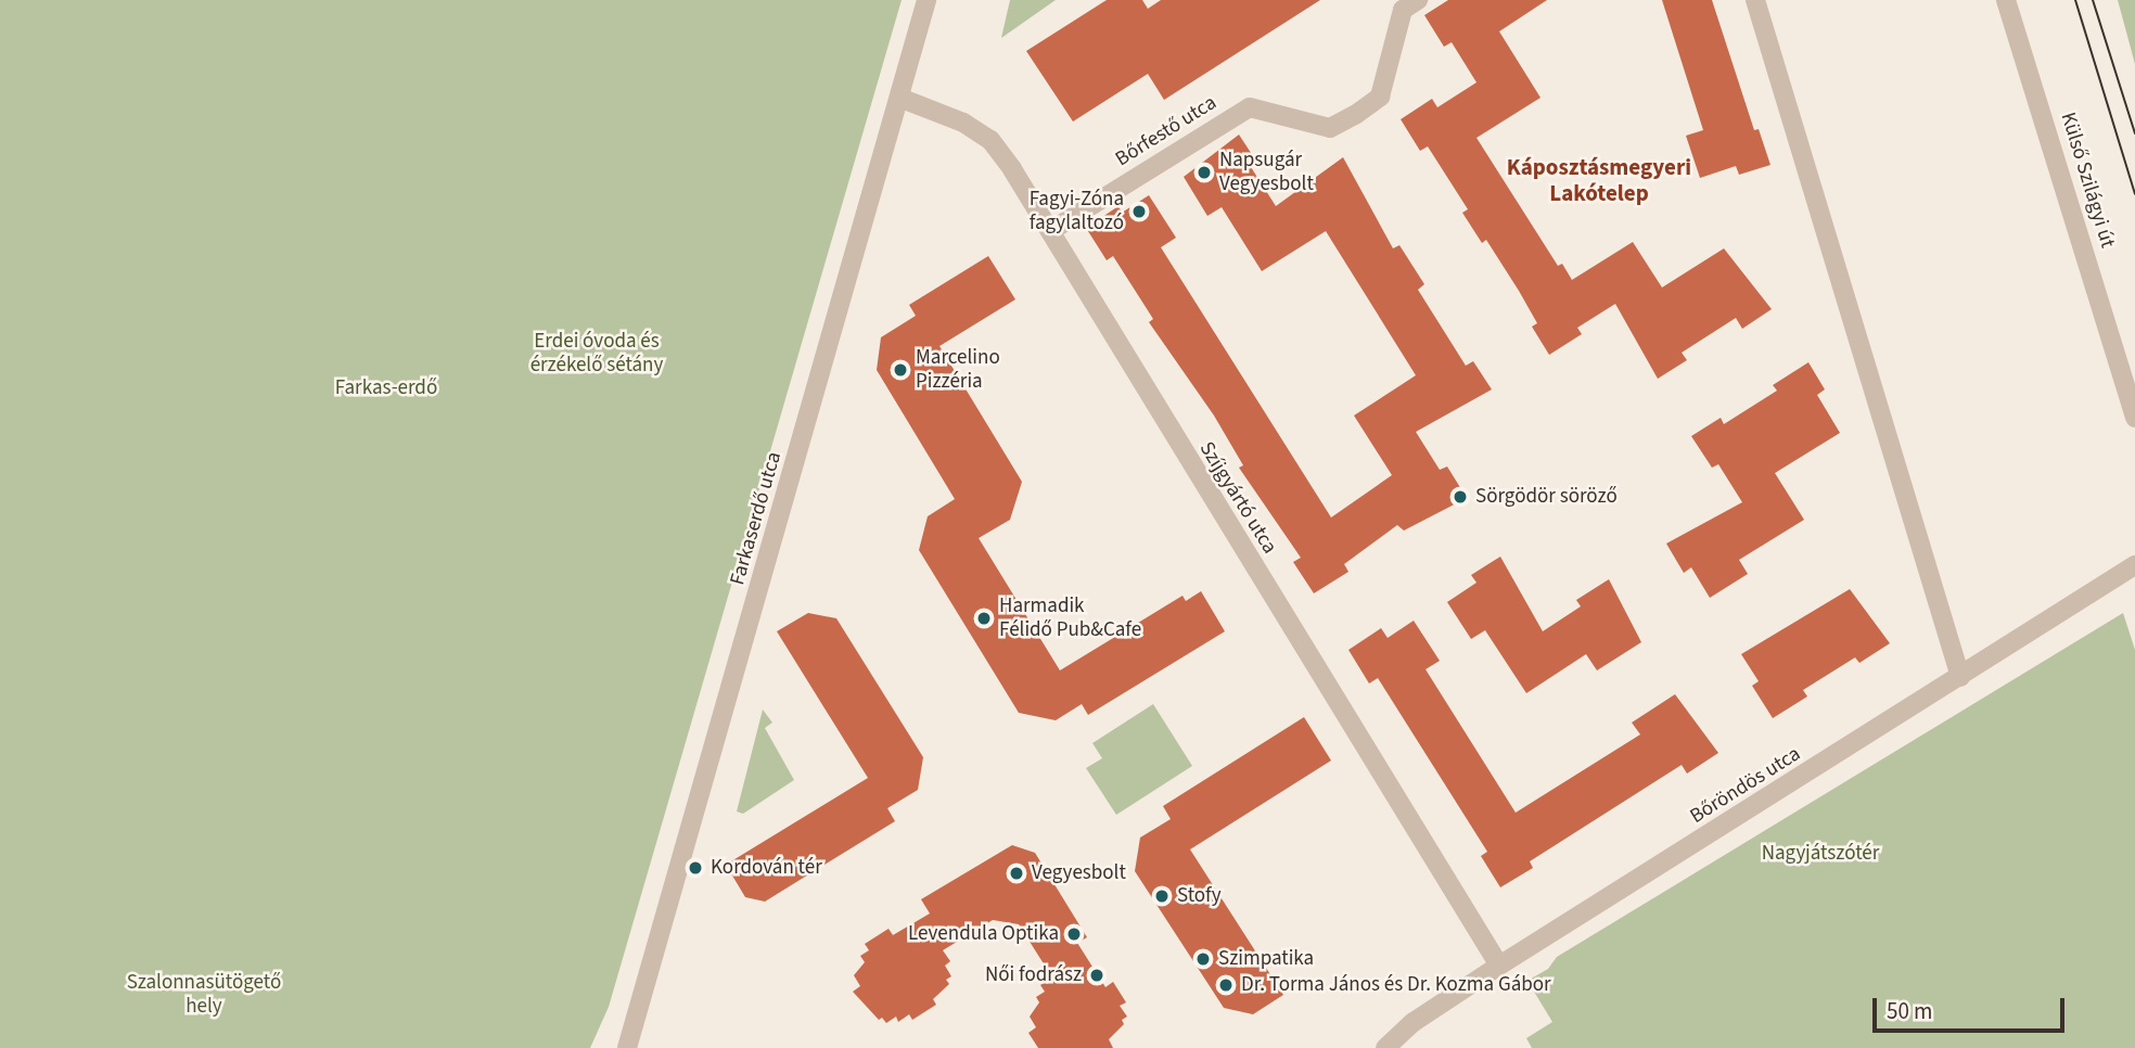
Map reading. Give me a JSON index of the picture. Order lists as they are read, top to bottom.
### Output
{
  "streets": {
    "street": [
      "Bőrfestő utca",
      "Külső Szilágyi út",
      "Szíjgyártó utca",
      "Farkaserdő utca",
      "Bőröndös utca"
    ]
  },
  "crossings": [
    ["Bőrfestő utca", "Szíjgyártó utca"],
    ["Szíjgyártó utca", "Farkaserdő utca"],
    ["Szíjgyártó utca", "Bőröndös utca"]
  ],
  "districts": ["Káposztásmegyeri Lakótelep"],
  "parks": [
    "Erdei óvoda és érzékelő sétány",
    "Farkas-erdő",
    "Nagyjátszótér",
    "Szalonnasütögető hely"
  ],
  "places": [
    "Napsugár Vegyesbolt",
    "Fagyi-Zóna fagylaltozó",
    "Marcelino Pizzéria",
    "Sörgödör söröző",
    "Harmadik Félidő Pub&Cafe",
    "Kordován tér",
    "Vegyesbolt",
    "Stofy",
    "Levendula Optika",
    "Szimpatika",
    "Női fodrász",
    "Dr. Torma János és Dr. Kozma Gábor"
  ],
  "scale_bar": "50 m"
}
